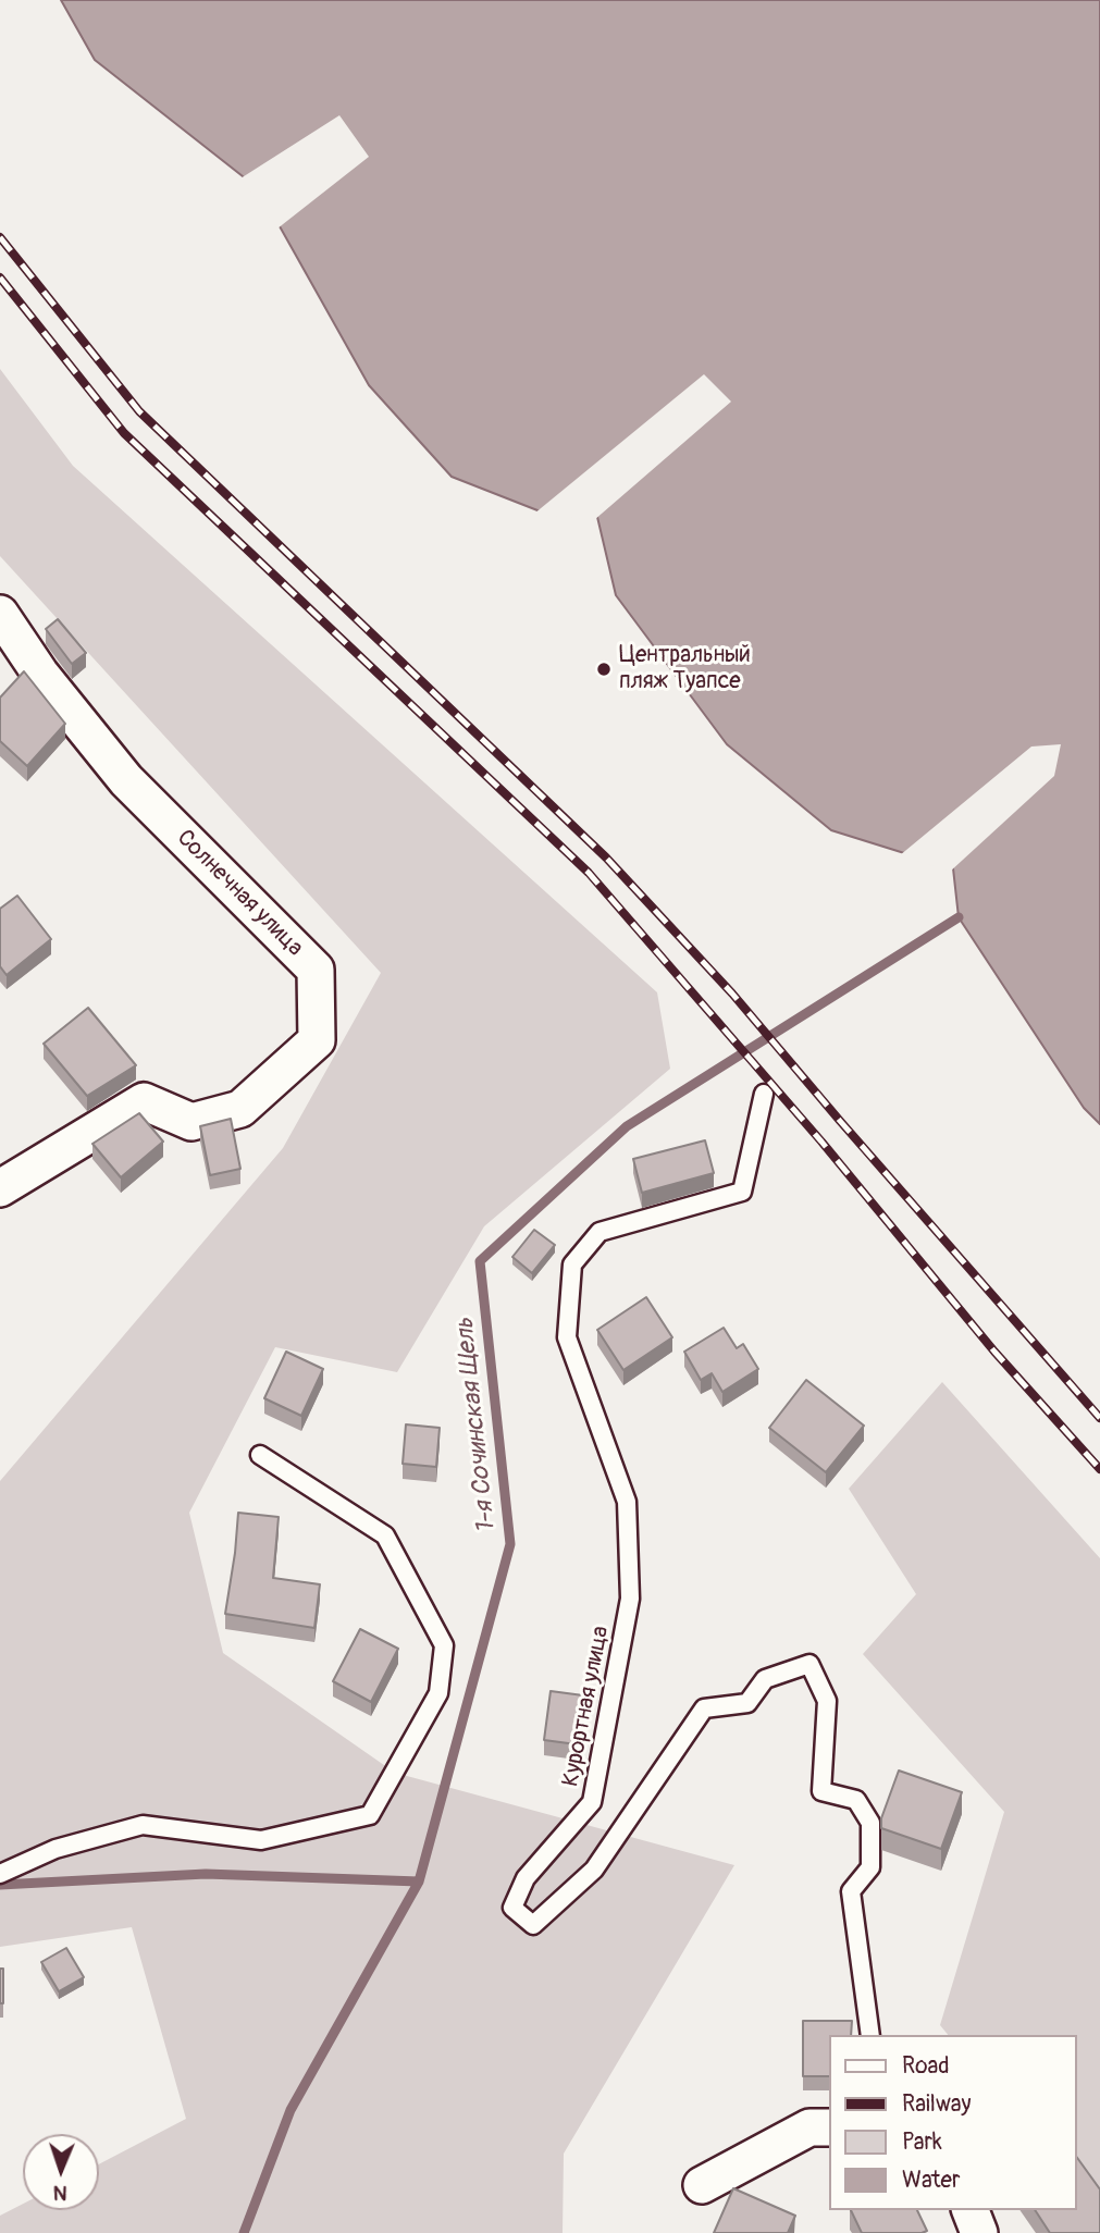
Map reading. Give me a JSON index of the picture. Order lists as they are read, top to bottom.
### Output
{
  "streets": {
    "street": ["Солнечная улица"],
    "lane": ["Курортная улица"]
  },
  "water": ["1-я Сочинская Щель"],
  "places": ["Центральный пляж Туапсе"],
  "legend": [
    "Road",
    "Railway",
    "Park",
    "Water"
  ],
  "north": "bottom"
}
